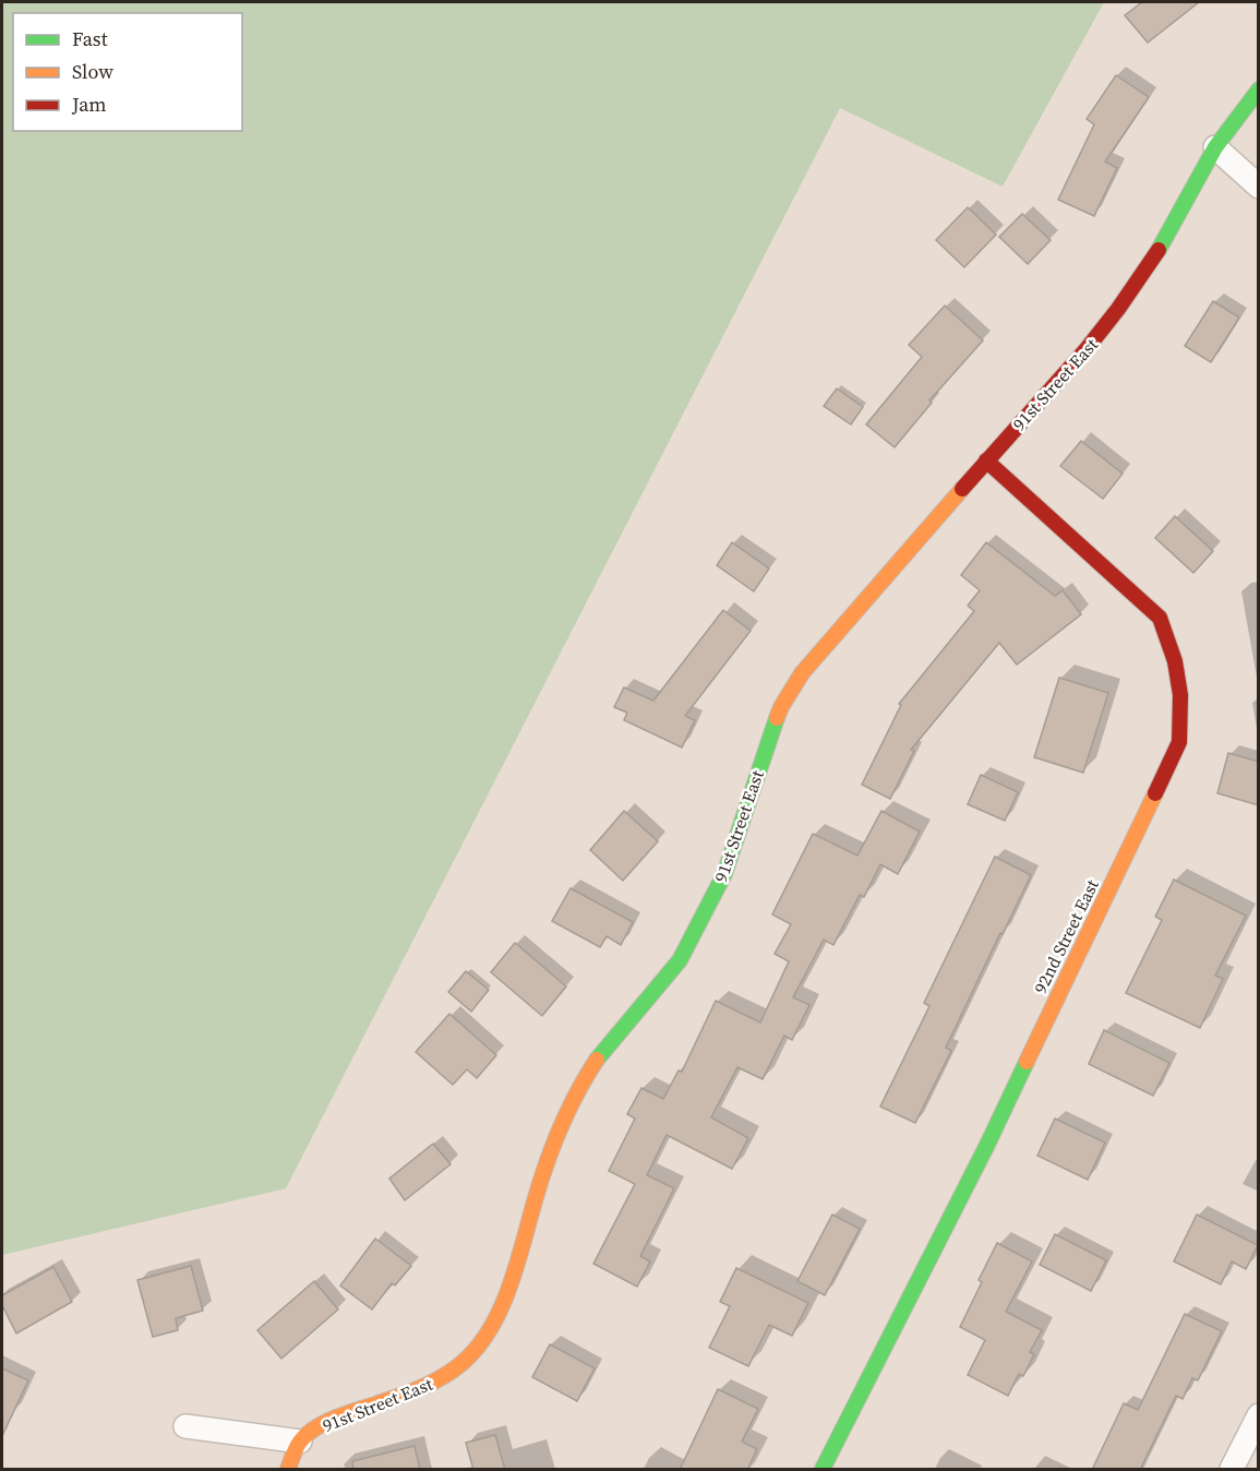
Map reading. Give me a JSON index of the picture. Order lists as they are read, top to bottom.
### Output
{
  "streets": {
    "street": ["91st Street East", "92nd Street East"]
  },
  "crossings": [
    ["91st Street East", "92nd Street East"]
  ],
  "legend": ["Fast", "Slow", "Jam"]
}
